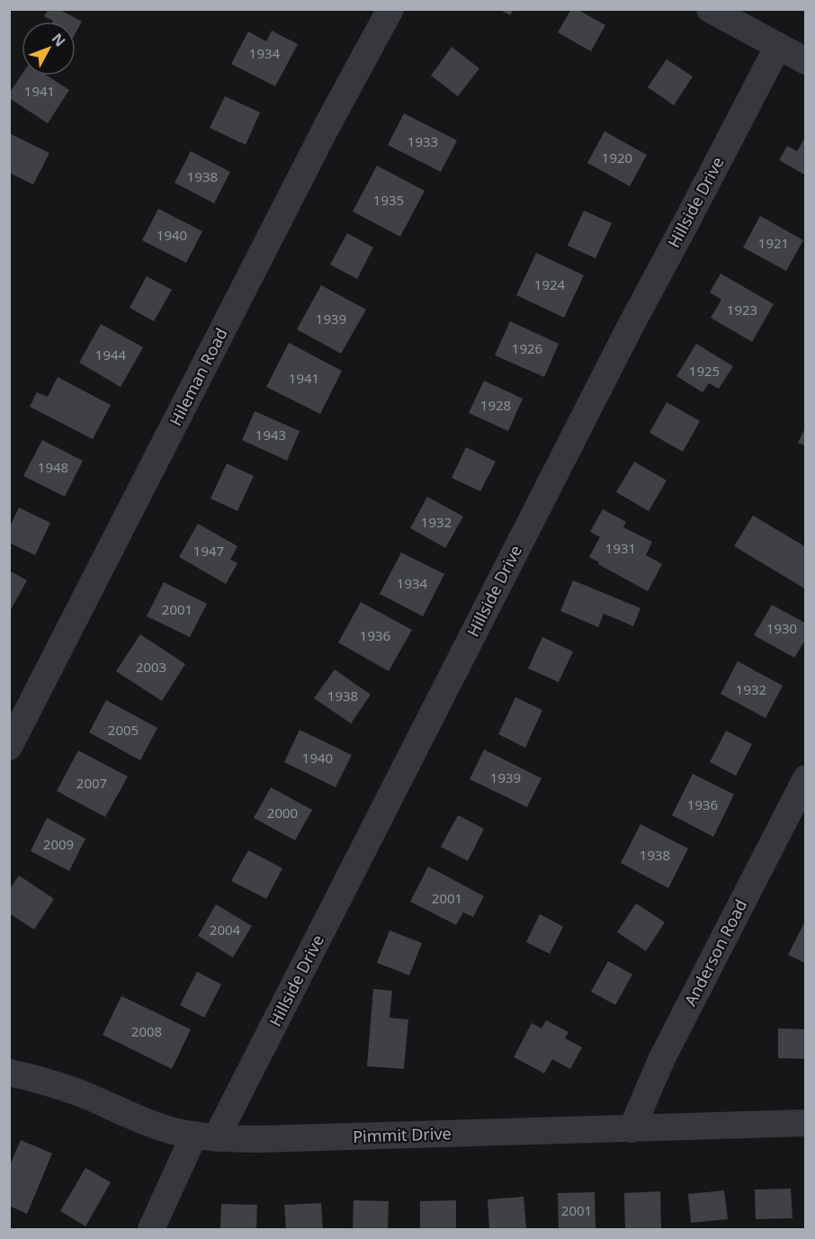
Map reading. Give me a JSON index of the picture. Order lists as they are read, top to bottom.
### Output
{
  "streets": {
    "street": [
      "Hillside Drive",
      "Hileman Road",
      "Anderson Road",
      "Pimmit Drive"
    ]
  },
  "crossings": [
    ["Hillside Drive", "Pimmit Drive"],
    ["Anderson Road", "Pimmit Drive"]
  ],
  "house_numbers": [
    "1934",
    "1941",
    "1933",
    "1920",
    "1938",
    "1935",
    "1940",
    "1921",
    "1924",
    "1923",
    "1939",
    "1926",
    "1944",
    "1925",
    "1941",
    "1928",
    "1943",
    "1948",
    "1932",
    "1931",
    "1947",
    "1934",
    "2001",
    "1930",
    "1936",
    "2003",
    "1932",
    "1938",
    "2005",
    "1940",
    "1939",
    "2007",
    "1936",
    "2000",
    "2009",
    "1938",
    "2001",
    "2004",
    "2008",
    "2001"
  ],
  "north": "top right"
}
